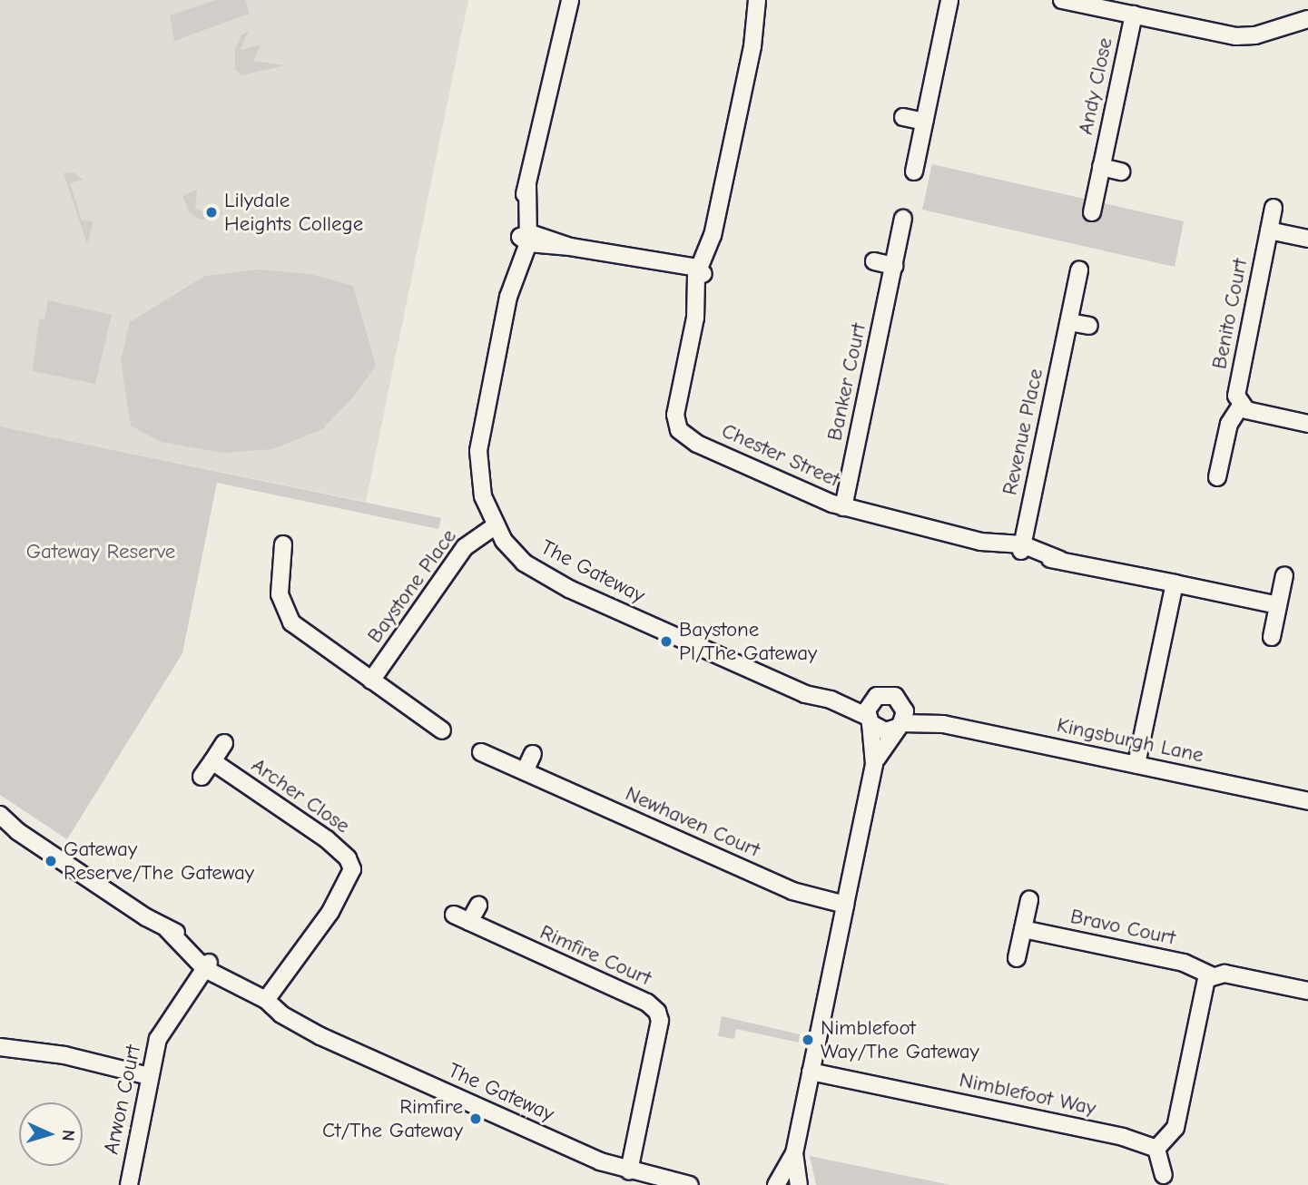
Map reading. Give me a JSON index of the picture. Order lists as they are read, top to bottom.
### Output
{
  "streets": {
    "street": [
      "Andy Close",
      "Benito Court",
      "Banker Court",
      "Revenue Place",
      "Chester Street",
      "The Gateway",
      "Baystone Place",
      "Kingsburgh Lane",
      "Archer Close",
      "Newhaven Court",
      "Bravo Court",
      "Rimfire Court",
      "Nimblefoot Way",
      "Arwon Court"
    ]
  },
  "crossings": [
    ["Banker Court", "Chester Street"],
    ["Revenue Place", "Chester Street"],
    ["The Gateway", "Baystone Place"],
    ["The Gateway", "Kingsburgh Lane"],
    ["The Gateway", "Archer Close"],
    ["The Gateway", "Rimfire Court"],
    ["The Gateway", "Arwon Court"]
  ],
  "parks": ["Gateway Reserve"],
  "places": [
    "Lilydale Heights College",
    "Baystone Pl/The Gateway",
    "Gateway Reserve/The Gateway",
    "Nimblefoot Way/The Gateway",
    "Rimfire Ct/The Gateway"
  ],
  "north": "right"
}
